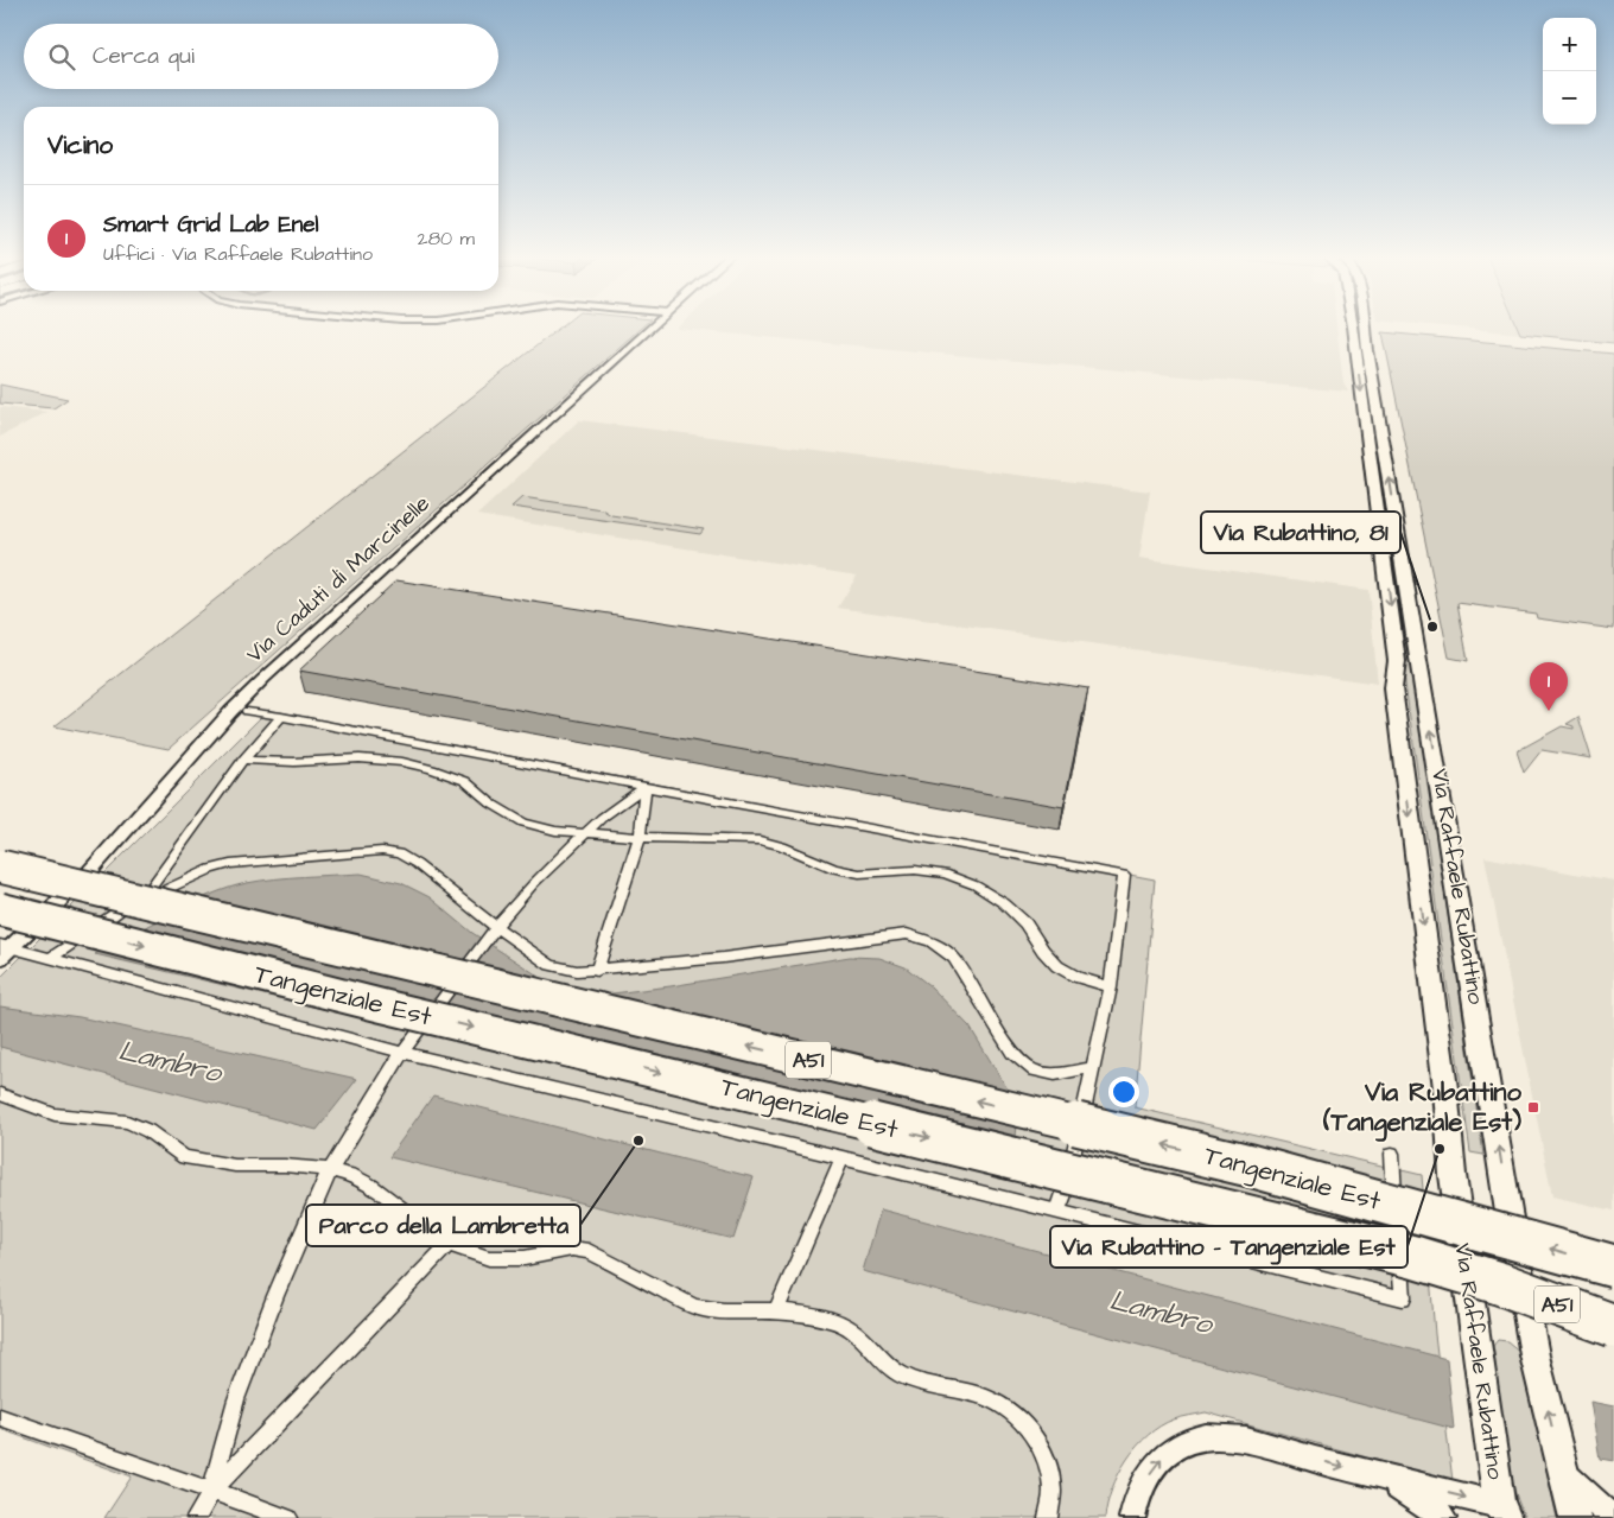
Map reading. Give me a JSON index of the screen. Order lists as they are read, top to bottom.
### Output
{
  "streets": {
    "highway": ["Tangenziale Est", "A51"],
    "street": ["Via Caduti di Marcinelle", "Via Raffaele Rubattino"]
  },
  "water": ["Lambro"],
  "places": {
    "other": ["Via Rubattino, 81", "Parco della Lambretta", "Via Rubattino - Tangenziale Est"],
    "transit": ["Via Rubattino (Tangenziale Est)"]
  },
  "page": {
    "map_buttons": ["+", "−"],
    "search": "Cerca qui",
    "heading": "Vicino",
    "list": [
      {
        "mark": "1",
        "name": "Smart Grid Lab Enel",
        "note": "Uffici · Via Raffaele Rubattino",
        "value": "280 m"
      }
    ],
    "pins": "1"
  }
}
